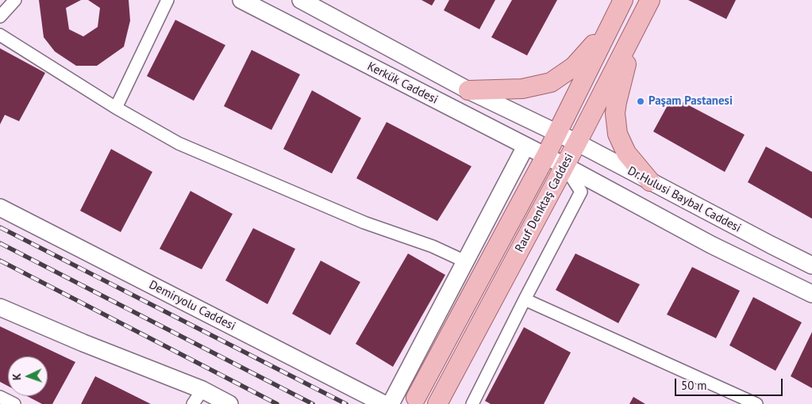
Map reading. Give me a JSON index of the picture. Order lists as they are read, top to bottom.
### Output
{
  "streets": {
    "main road": ["Rauf Denktaş Caddesi"],
    "street": ["Kerkük Caddesi", "Dr.Hulusi Baybal Caddesi", "Demiryolu Caddesi"]
  },
  "crossings": [
    ["Kerkük Caddesi", "Dr.Hulusi Baybal Caddesi"],
    ["Kerkük Caddesi", "Rauf Denktaş Caddesi"],
    ["Dr.Hulusi Baybal Caddesi", "Rauf Denktaş Caddesi"]
  ],
  "places": ["Paşam Pastanesi"],
  "scale_bar": "50 m",
  "north": "left"
}
